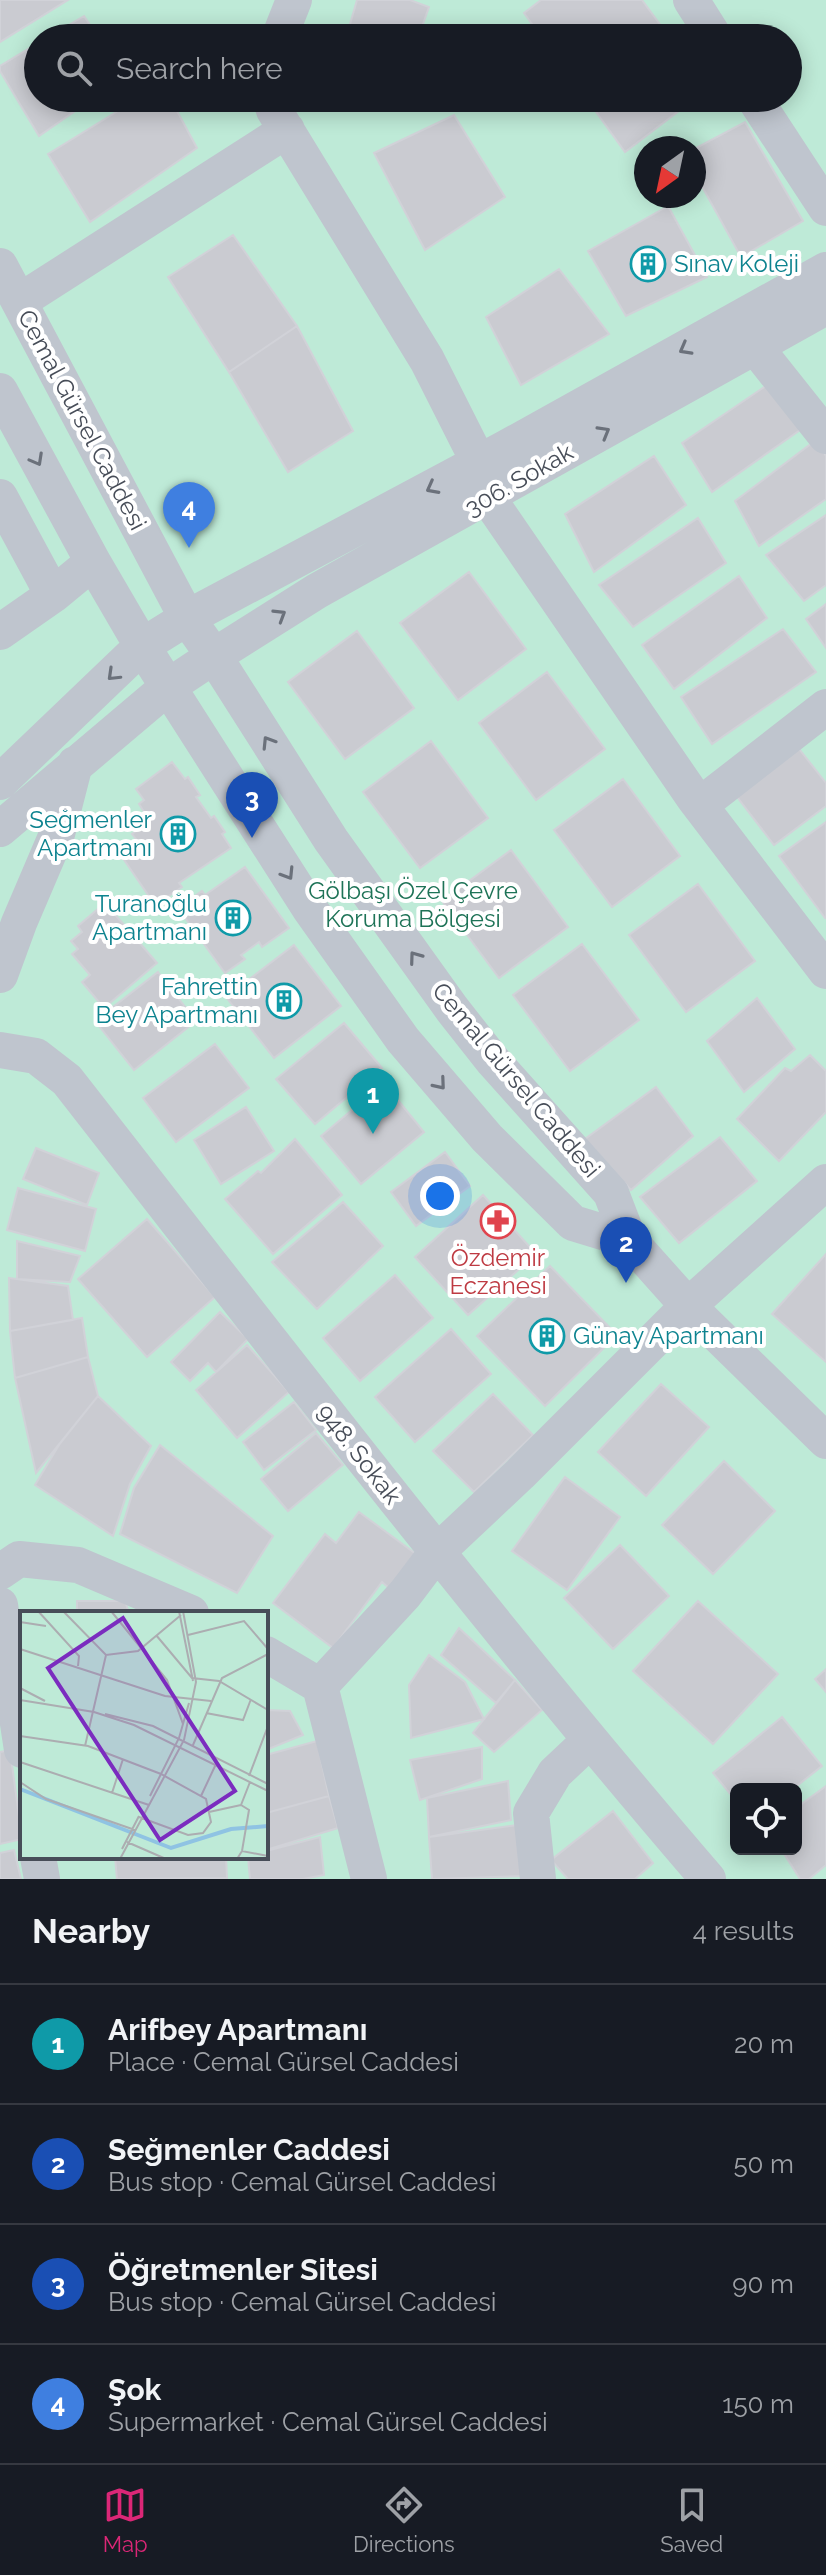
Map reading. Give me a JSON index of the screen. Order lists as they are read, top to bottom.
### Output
{
  "streets": {
    "street": ["Cemal Gürsel Caddesi", "306. Sokak", "948. Sokak"]
  },
  "crossings": [
    ["Cemal Gürsel Caddesi", "306. Sokak"]
  ],
  "parks": ["Gölbaşı Özel Çevre Koruma Bölgesi"],
  "places": {
    "building": [
      "Sınav Koleji",
      "Seğmenler Apartmanı",
      "Turanoğlu Apartmanı",
      "Fahrettin Bey Apartmanı",
      "Günay Apartmanı"
    ],
    "pharmacy": ["Özdemir Eczanesi"]
  },
  "north": "bottom left",
  "page": {
    "search": "Search here",
    "pins": [
      "4",
      "3",
      "1",
      "2"
    ],
    "heading": ["Nearby", "4 results"],
    "list": [
      {
        "mark": "1",
        "name": "Arifbey Apartmanı",
        "note": "Place · Cemal Gürsel Caddesi",
        "value": "20 m"
      },
      {
        "mark": "2",
        "name": "Seğmenler Caddesi",
        "note": "Bus stop · Cemal Gürsel Caddesi",
        "value": "50 m"
      },
      {
        "mark": "3",
        "name": "Öğretmenler Sitesi",
        "note": "Bus stop · Cemal Gürsel Caddesi",
        "value": "90 m"
      },
      {
        "mark": "4",
        "name": "Şok",
        "note": "Supermarket · Cemal Gürsel Caddesi",
        "value": "150 m"
      }
    ],
    "nav": ["Map", "Directions", "Saved"]
  }
}
